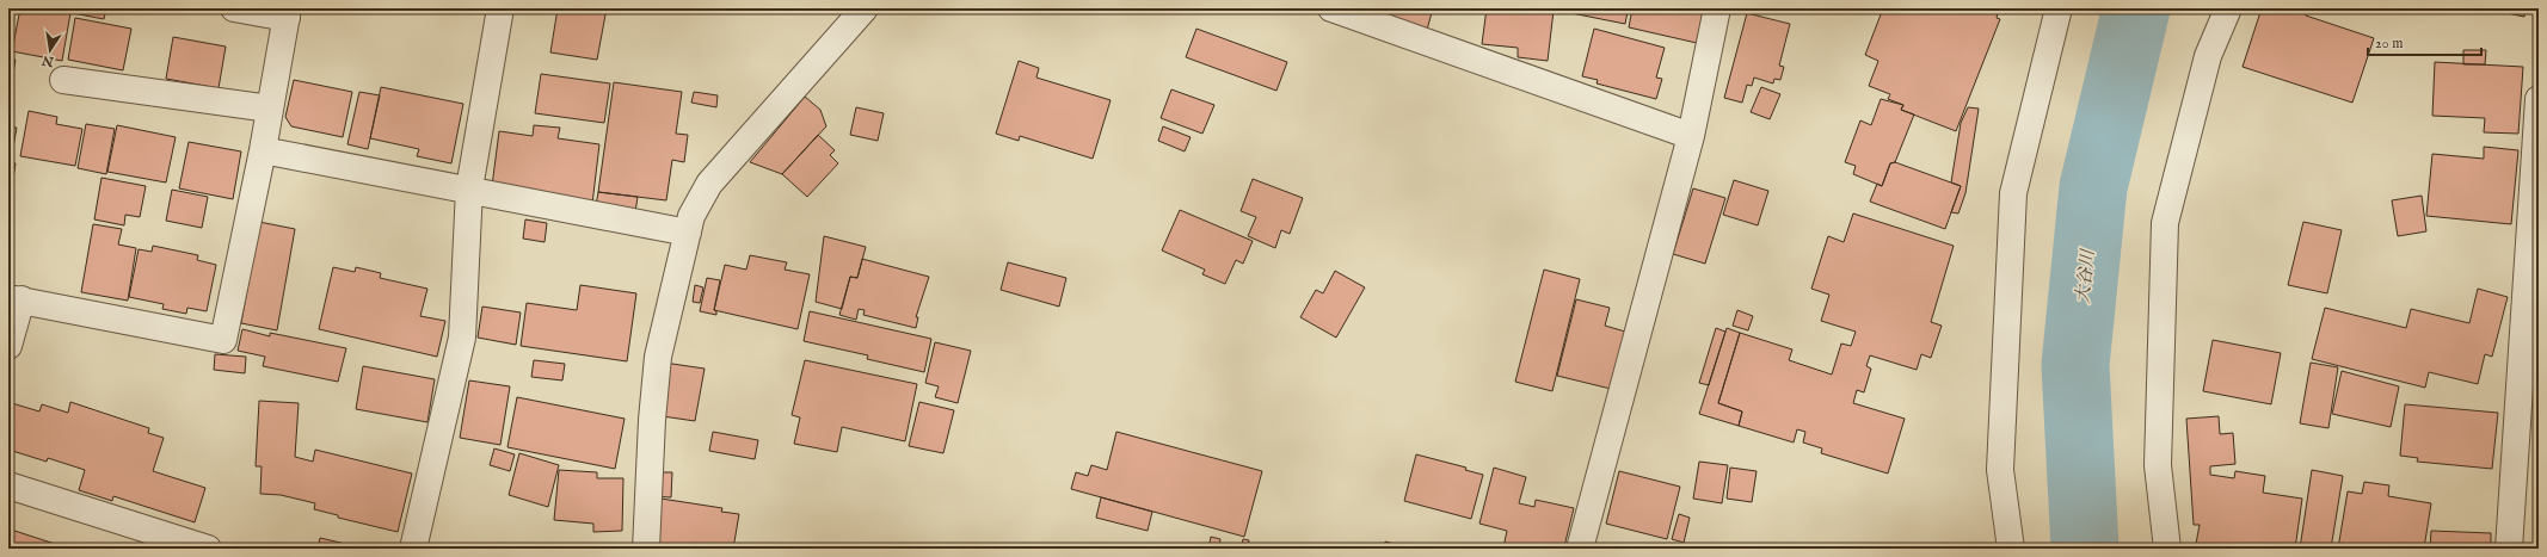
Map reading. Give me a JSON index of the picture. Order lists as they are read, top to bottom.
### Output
{
  "water": ["大谷川"],
  "scale_bar": "20 m",
  "north": "bottom"
}
